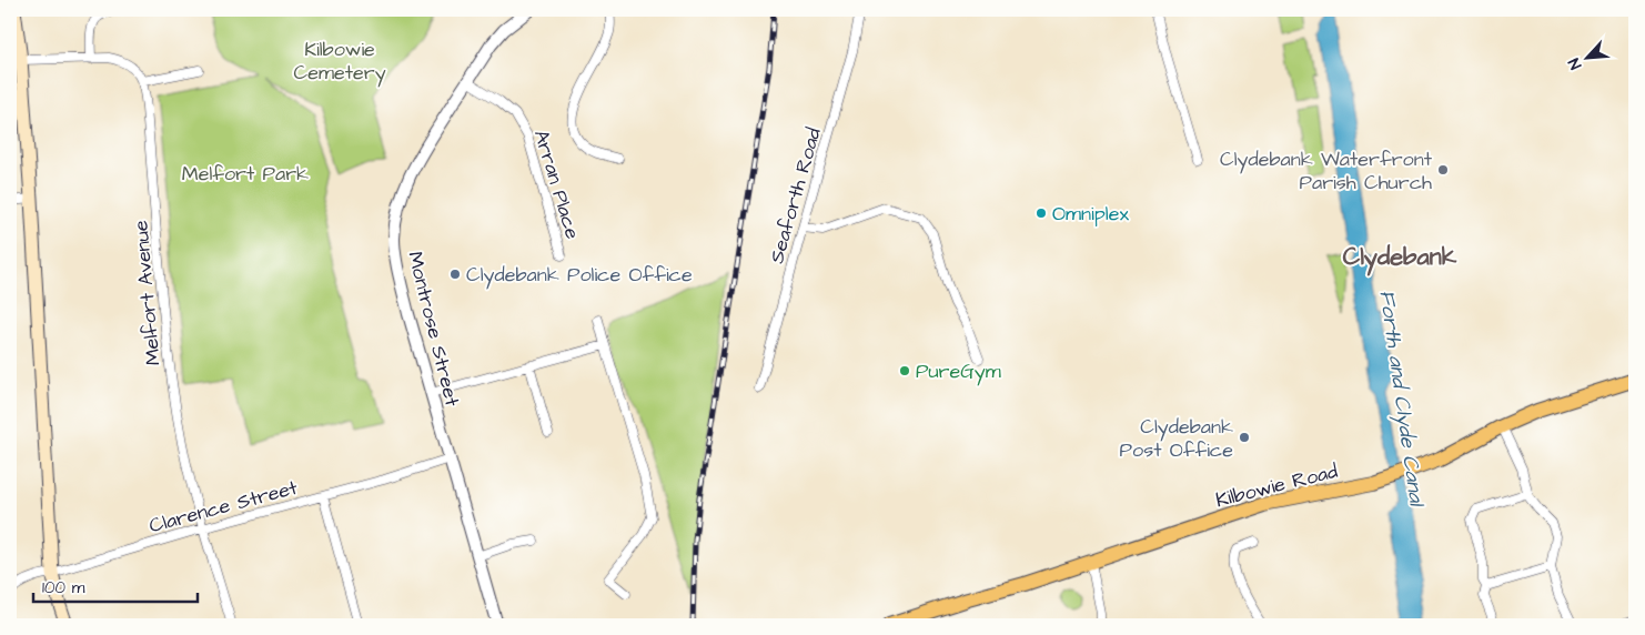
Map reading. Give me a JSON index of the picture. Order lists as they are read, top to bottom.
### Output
{
  "streets": {
    "main road": ["Kilbowie Road"],
    "street": [
      "Arran Place",
      "Seaforth Road",
      "Melfort Avenue",
      "Montrose Street",
      "Clarence Street"
    ]
  },
  "crossings": [
    ["Arran Place", "Montrose Street"],
    ["Melfort Avenue", "Clarence Street"],
    ["Montrose Street", "Clarence Street"]
  ],
  "districts": ["Clydebank"],
  "water": ["Forth and Clyde Canal"],
  "parks": ["Kilbowie Cemetery", "Melfort Park"],
  "places": [
    "Clydebank Waterfront Parish Church",
    "Omniplex",
    "Clydebank Police Office",
    "PureGym",
    "Clydebank Post Office"
  ],
  "scale_bar": "100 m",
  "north": "bottom left"
}
